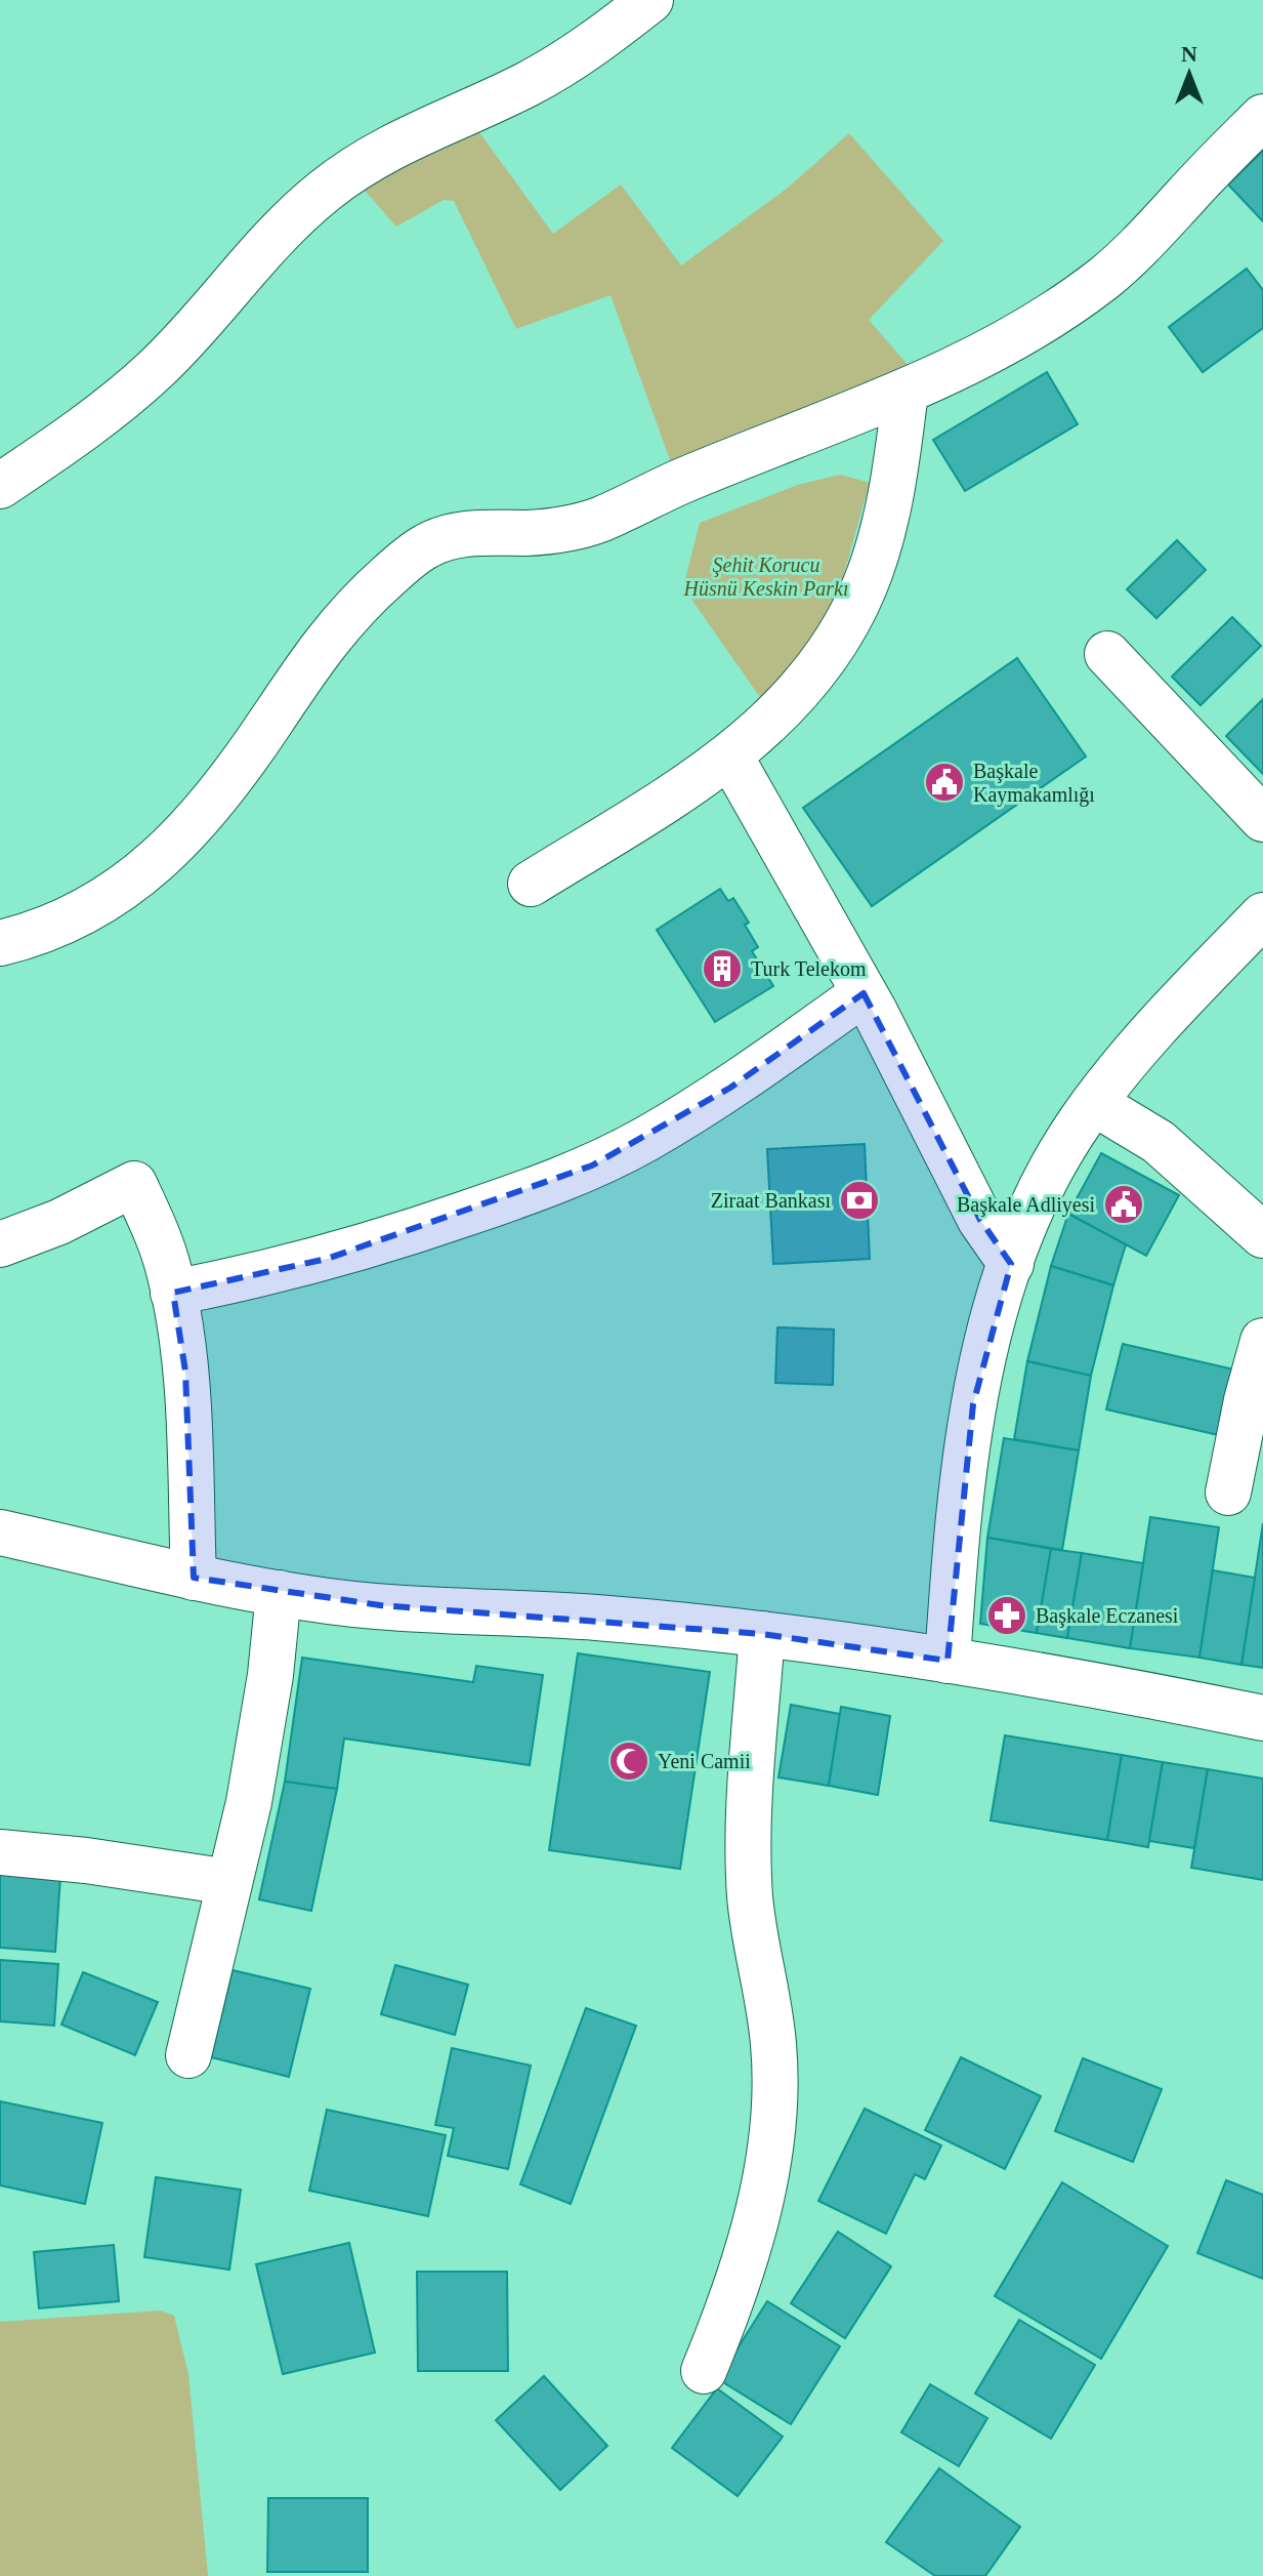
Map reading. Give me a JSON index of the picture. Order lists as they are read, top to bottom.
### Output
{
  "parks": ["Şehit Korucu Hüsnü Keskin Parkı"],
  "places": {
    "public building": ["Başkale Kaymakamlığı", "Başkale Adliyesi"],
    "building": ["Turk Telekom"],
    "bank": ["Ziraat Bankası"],
    "pharmacy": ["Başkale Eczanesi"],
    "mosque": ["Yeni Camii"]
  },
  "north": "top"
}
